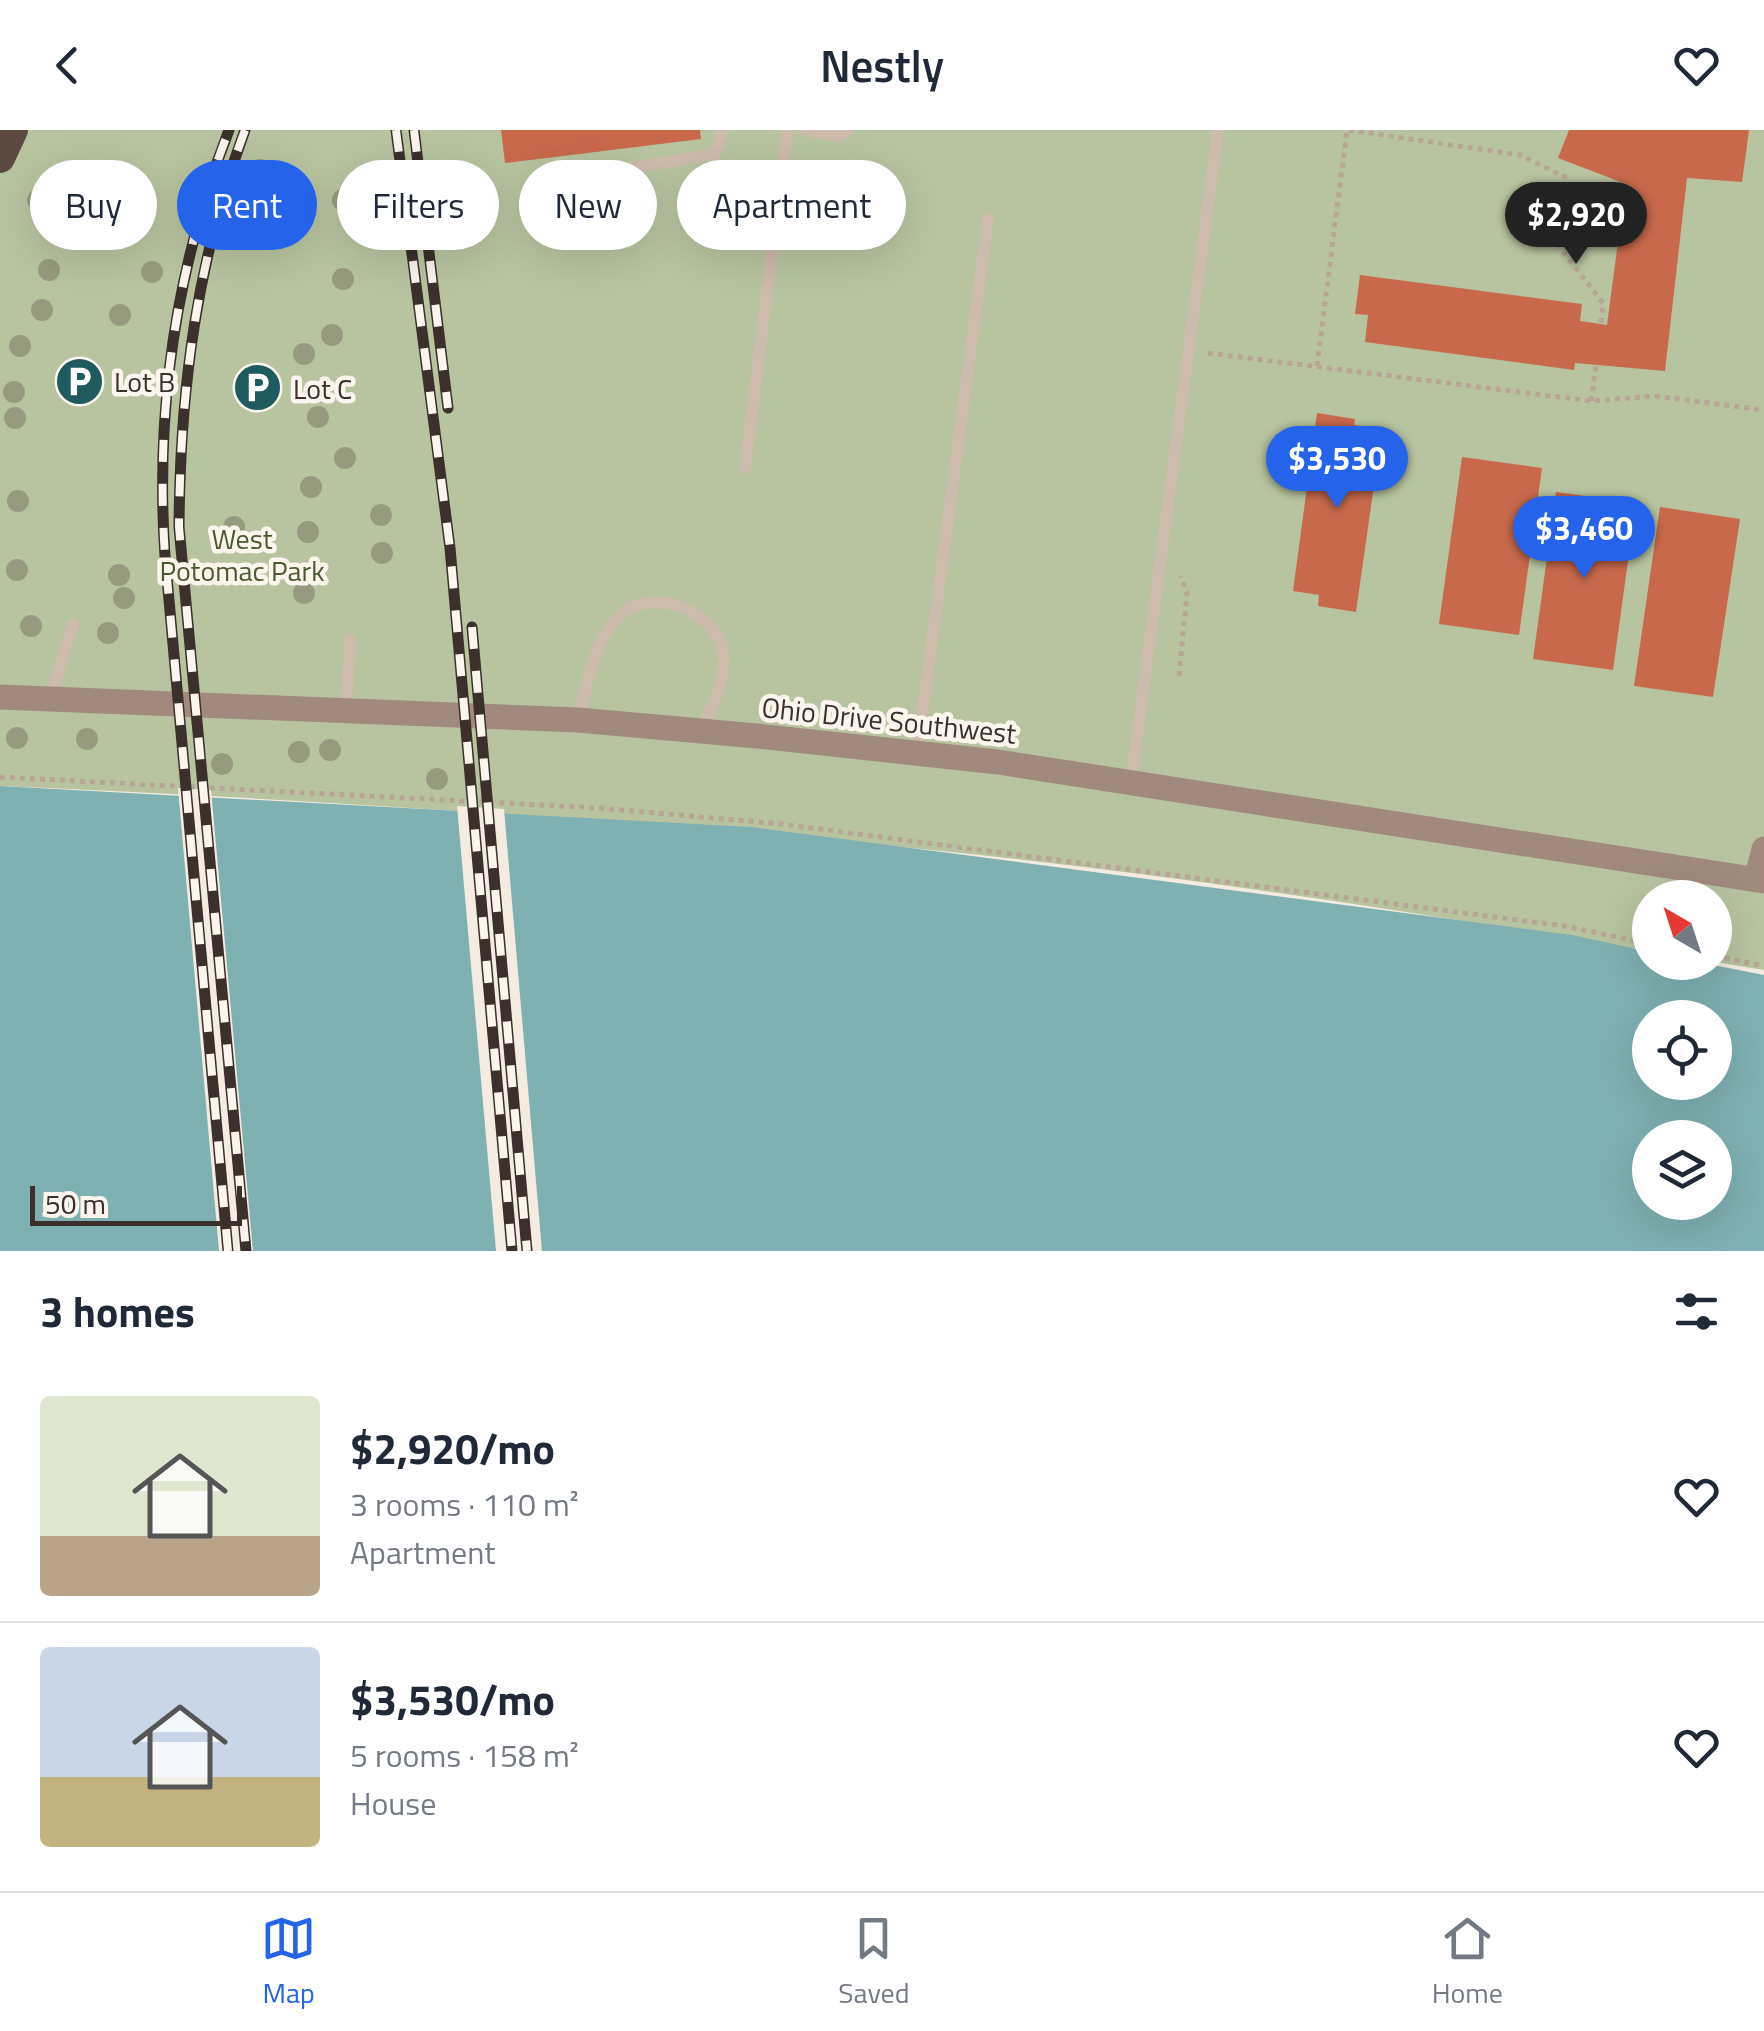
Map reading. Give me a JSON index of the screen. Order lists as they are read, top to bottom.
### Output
{
  "streets": {
    "street": ["Ohio Drive Southwest"]
  },
  "parks": ["West Potomac Park"],
  "places": {
    "parking": ["Lot B", "Lot C"]
  },
  "scale_bar": "50 m",
  "north": "top left",
  "page": {
    "header": "Nestly",
    "chip": [
      "Buy",
      "Rent",
      "Filters",
      "New",
      "Apartment"
    ],
    "price": ["$2,920", "$3,530", "$3,460"],
    "scale": "50 m",
    "heading": "3 homes",
    "list": [
      {
        "name": "$2,920/mo",
        "note": "3 rooms · 110 m² · Apartment"
      },
      {
        "name": "$3,530/mo",
        "note": "5 rooms · 158 m² · House"
      }
    ],
    "tabs": ["Map", "Saved", "Home"]
  }
}
